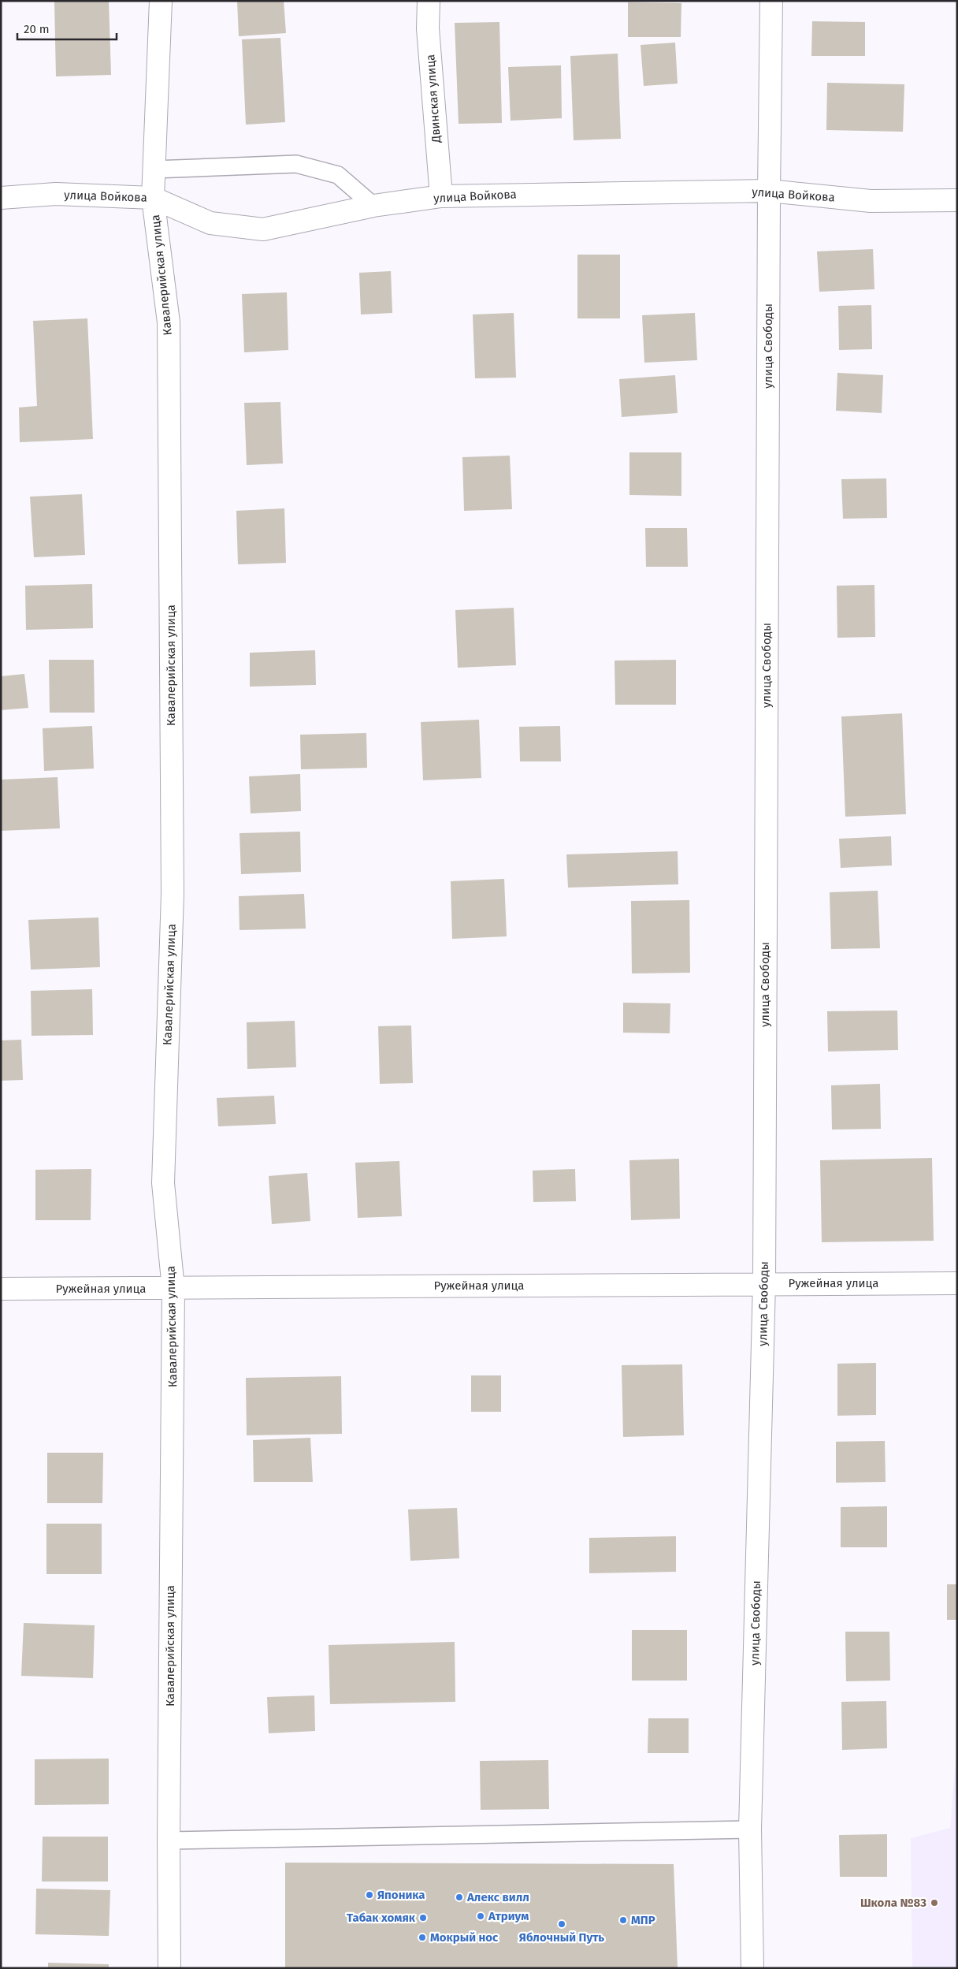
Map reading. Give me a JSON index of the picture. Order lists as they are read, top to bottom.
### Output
{
  "streets": {
    "street": [
      "Двинская улица",
      "улица Войкова",
      "Кавалерийская улица",
      "улица Свободы",
      "Ружейная улица"
    ]
  },
  "crossings": [
    ["Двинская улица", "улица Войкова"],
    ["улица Войкова", "Кавалерийская улица"],
    ["улица Войкова", "улица Свободы"],
    ["Кавалерийская улица", "Ружейная улица"],
    ["улица Свободы", "Ружейная улица"]
  ],
  "places": [
    "Японика",
    "Алекс вилл",
    "Школа №83",
    "Атриум",
    "Табак хомяк",
    "МПР",
    "Яблочный Путь",
    "Мокрый нос"
  ],
  "scale_bar": "20 m"
}
